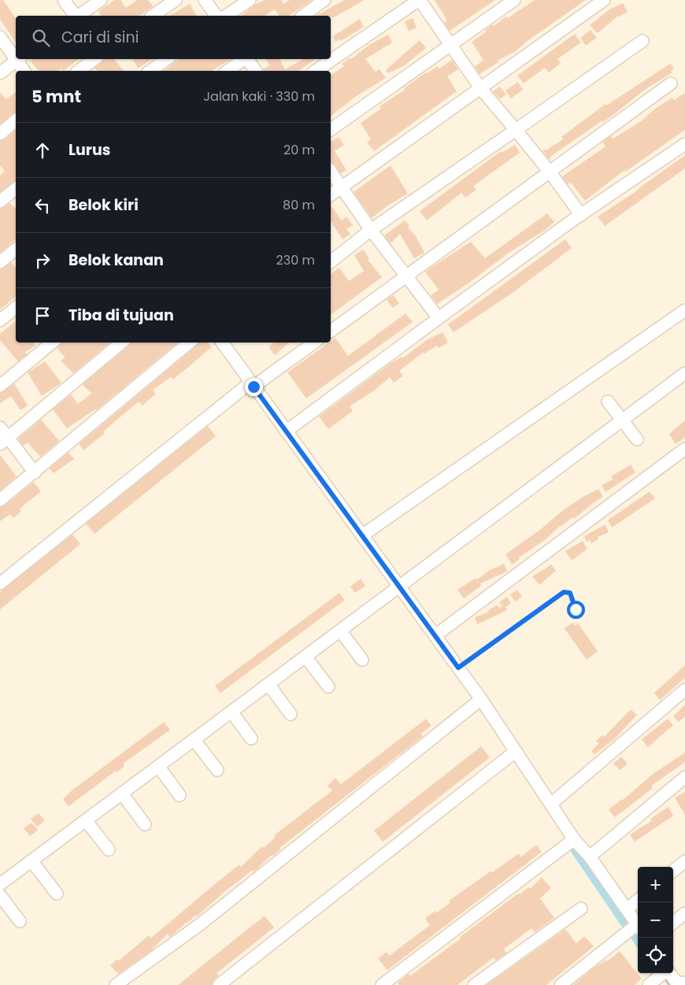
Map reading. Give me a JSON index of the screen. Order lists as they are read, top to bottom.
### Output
{
  "page": {
    "search": "Cari di sini",
    "heading": ["5 mnt", "Jalan kaki · 330 m"],
    "list": [
      ["Lurus", "20 m"],
      ["Belok kiri", "80 m"],
      ["Belok kanan", "230 m"],
      "Tiba di tujuan"
    ],
    "map_buttons": ["+", "−"]
  }
}
